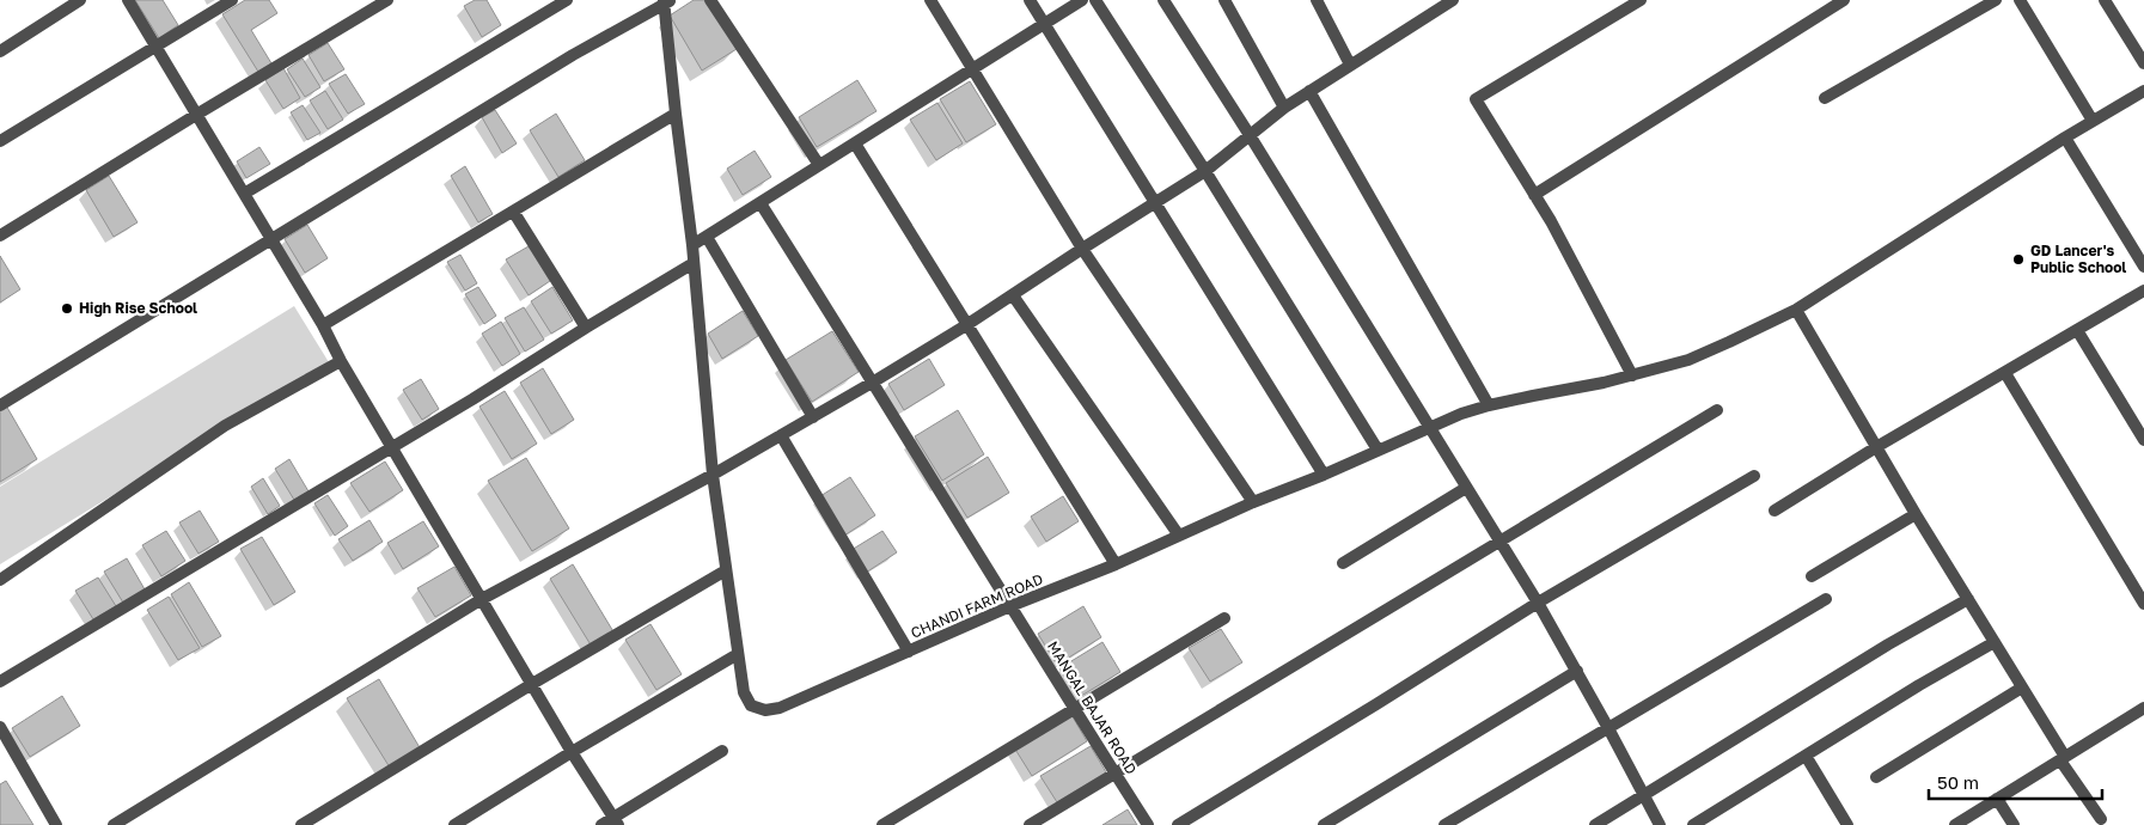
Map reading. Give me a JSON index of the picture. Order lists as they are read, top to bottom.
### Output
{
  "streets": {
    "street": ["CHANDI FARM ROAD", "MANGAL BAJAR ROAD"]
  },
  "crossings": [
    ["CHANDI FARM ROAD", "MANGAL BAJAR ROAD"]
  ],
  "places": ["GD Lancer's Public School", "High Rise School"],
  "scale_bar": "50 m"
}
